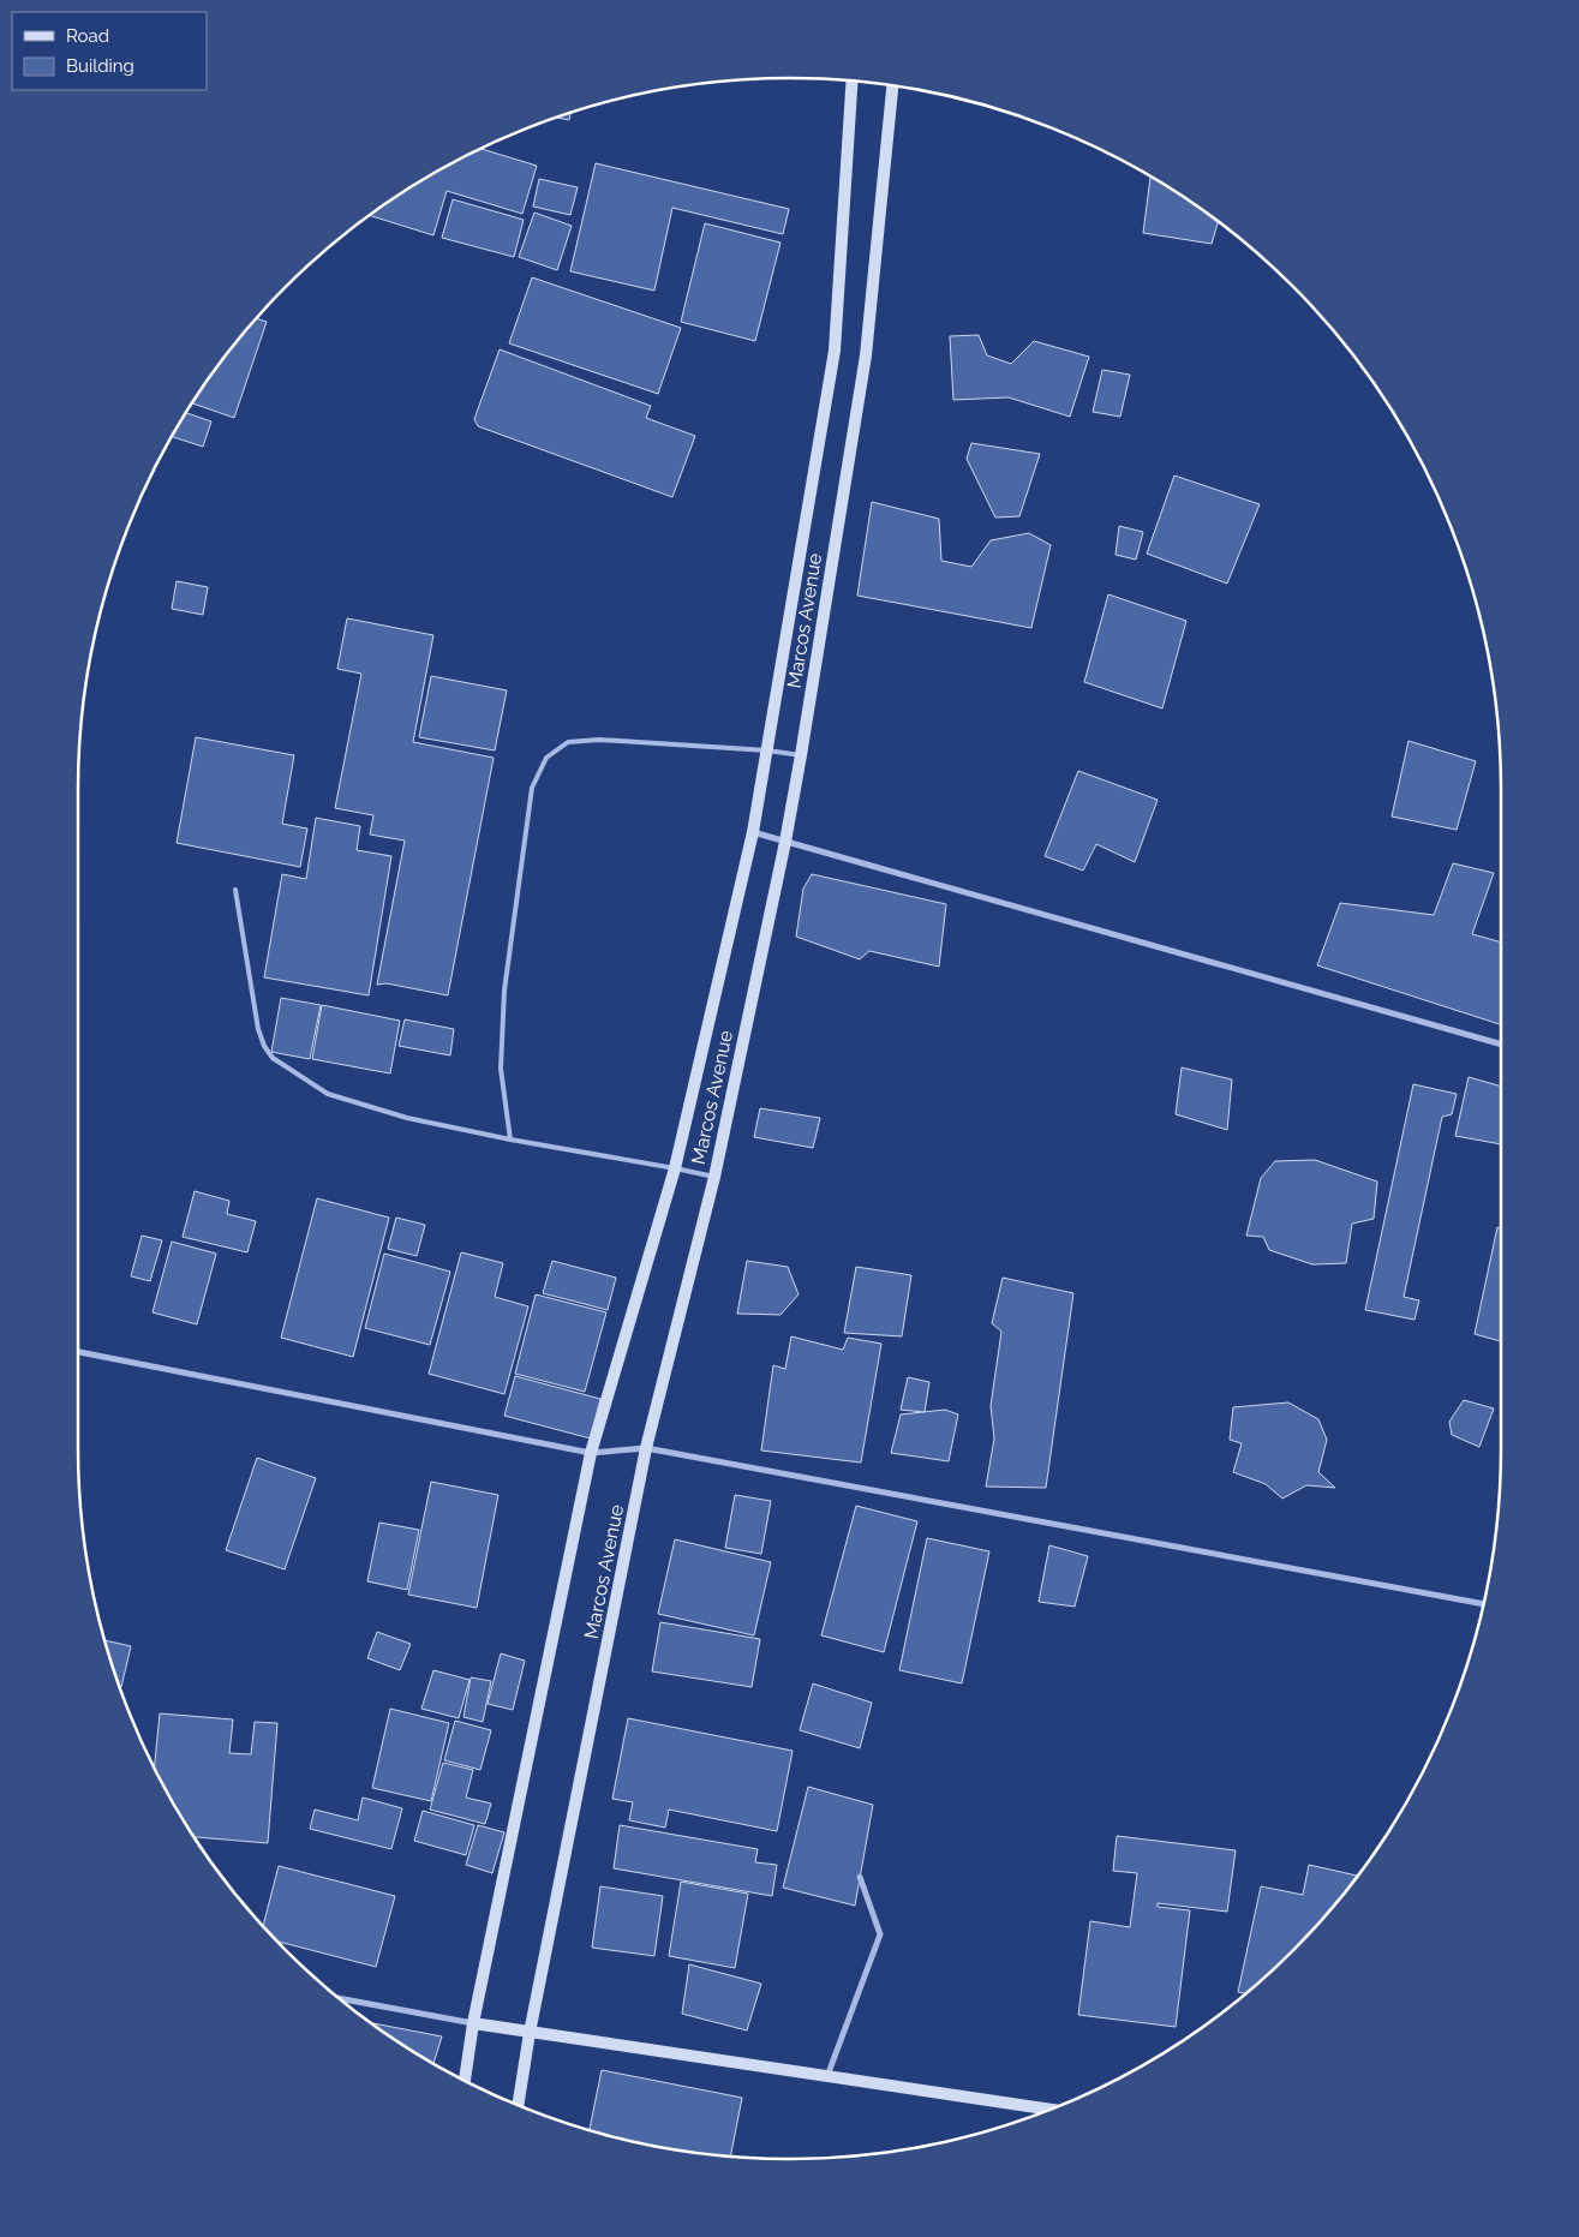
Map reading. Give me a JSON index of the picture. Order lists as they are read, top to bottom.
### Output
{
  "streets": {
    "main road": ["Marcos Avenue"]
  },
  "legend": ["Road", "Building"]
}
